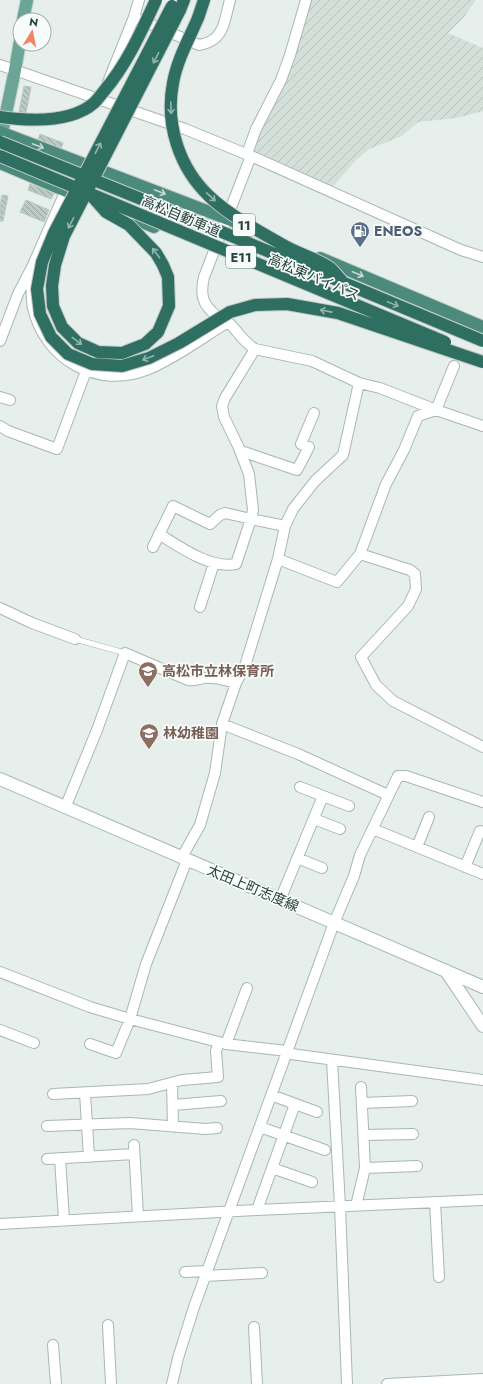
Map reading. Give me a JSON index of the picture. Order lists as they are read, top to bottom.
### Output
{
  "streets": {
    "highway": [
      "高松自動車道",
      "11",
      "E11",
      "高松東バイパス"
    ],
    "main road": ["太田上町志度線"]
  },
  "crossings": [
    ["高松自動車道", "高松東バイパス"]
  ],
  "places": {
    "fuel station": ["ENEOS"],
    "school or university": ["高松市立林保育所", "林幼稚園"]
  },
  "north": "top"
}
